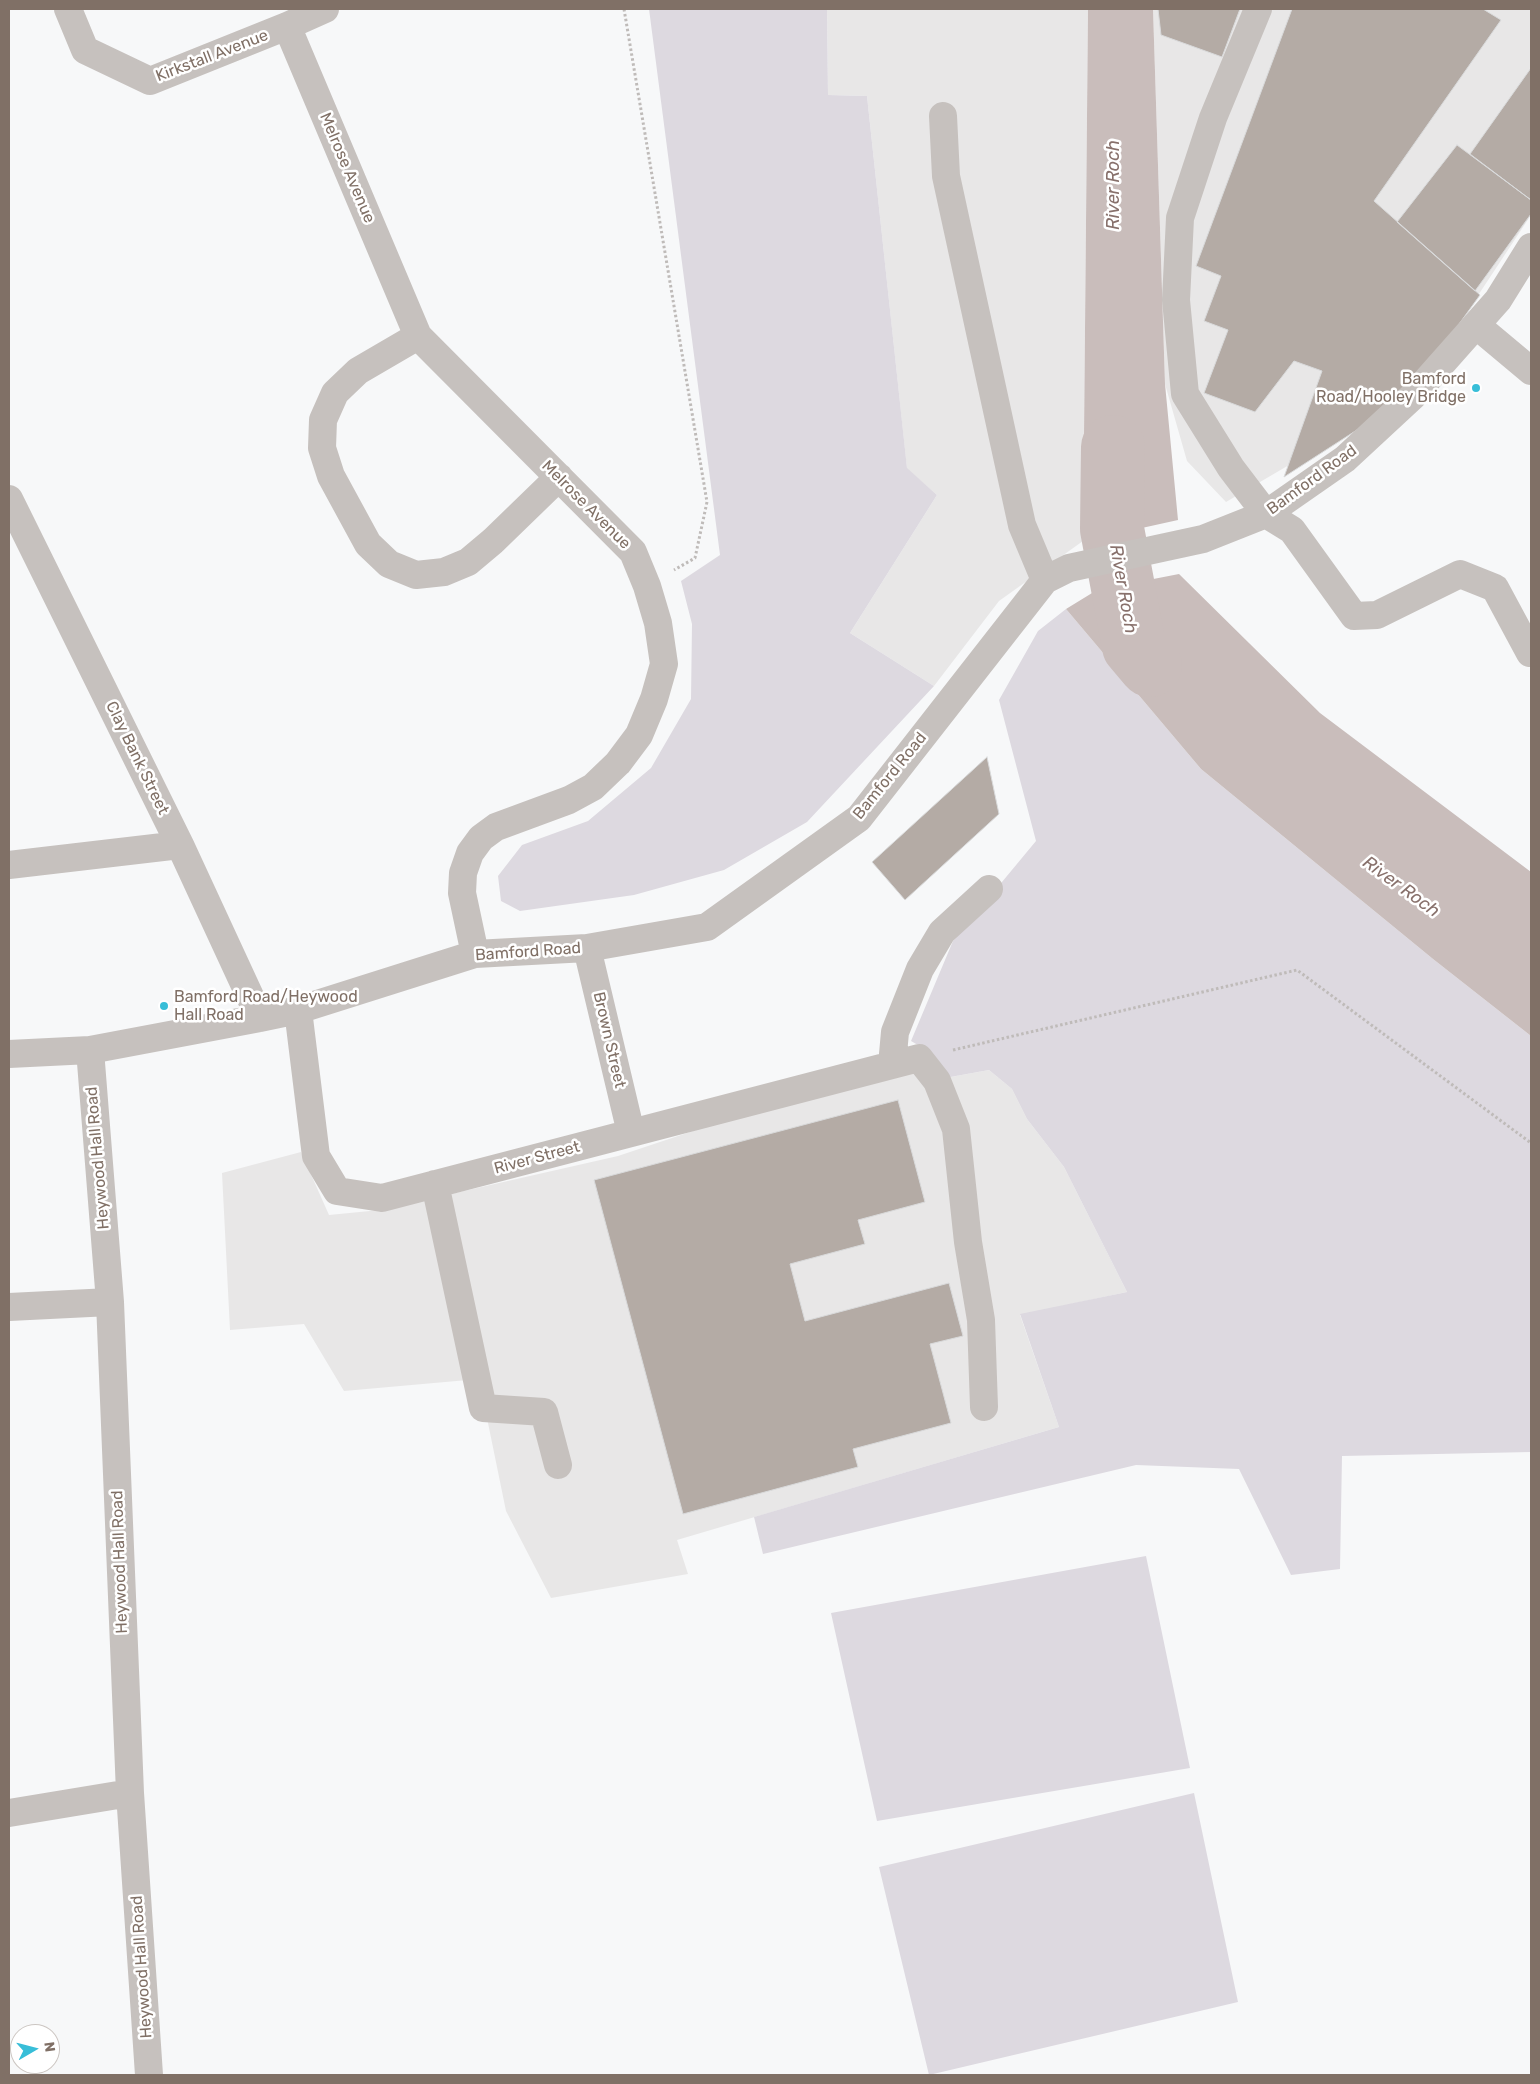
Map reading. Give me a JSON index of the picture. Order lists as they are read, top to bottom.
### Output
{
  "streets": {
    "street": [
      "Kirkstall Avenue",
      "Melrose Avenue",
      "Bamford Road",
      "Clay Bank Street",
      "Brown Street",
      "Heywood Hall Road",
      "River Street"
    ]
  },
  "crossings": [
    ["Kirkstall Avenue", "Melrose Avenue"],
    ["Melrose Avenue", "Bamford Road"],
    ["Bamford Road", "Clay Bank Street"],
    ["Bamford Road", "Brown Street"],
    ["Bamford Road", "Heywood Hall Road"],
    ["Bamford Road", "River Street"],
    ["Brown Street", "River Street"]
  ],
  "water": ["River Roch"],
  "places": ["Bamford Road/Hooley Bridge", "Bamford Road/Heywood Hall Road"],
  "north": "right"
}
